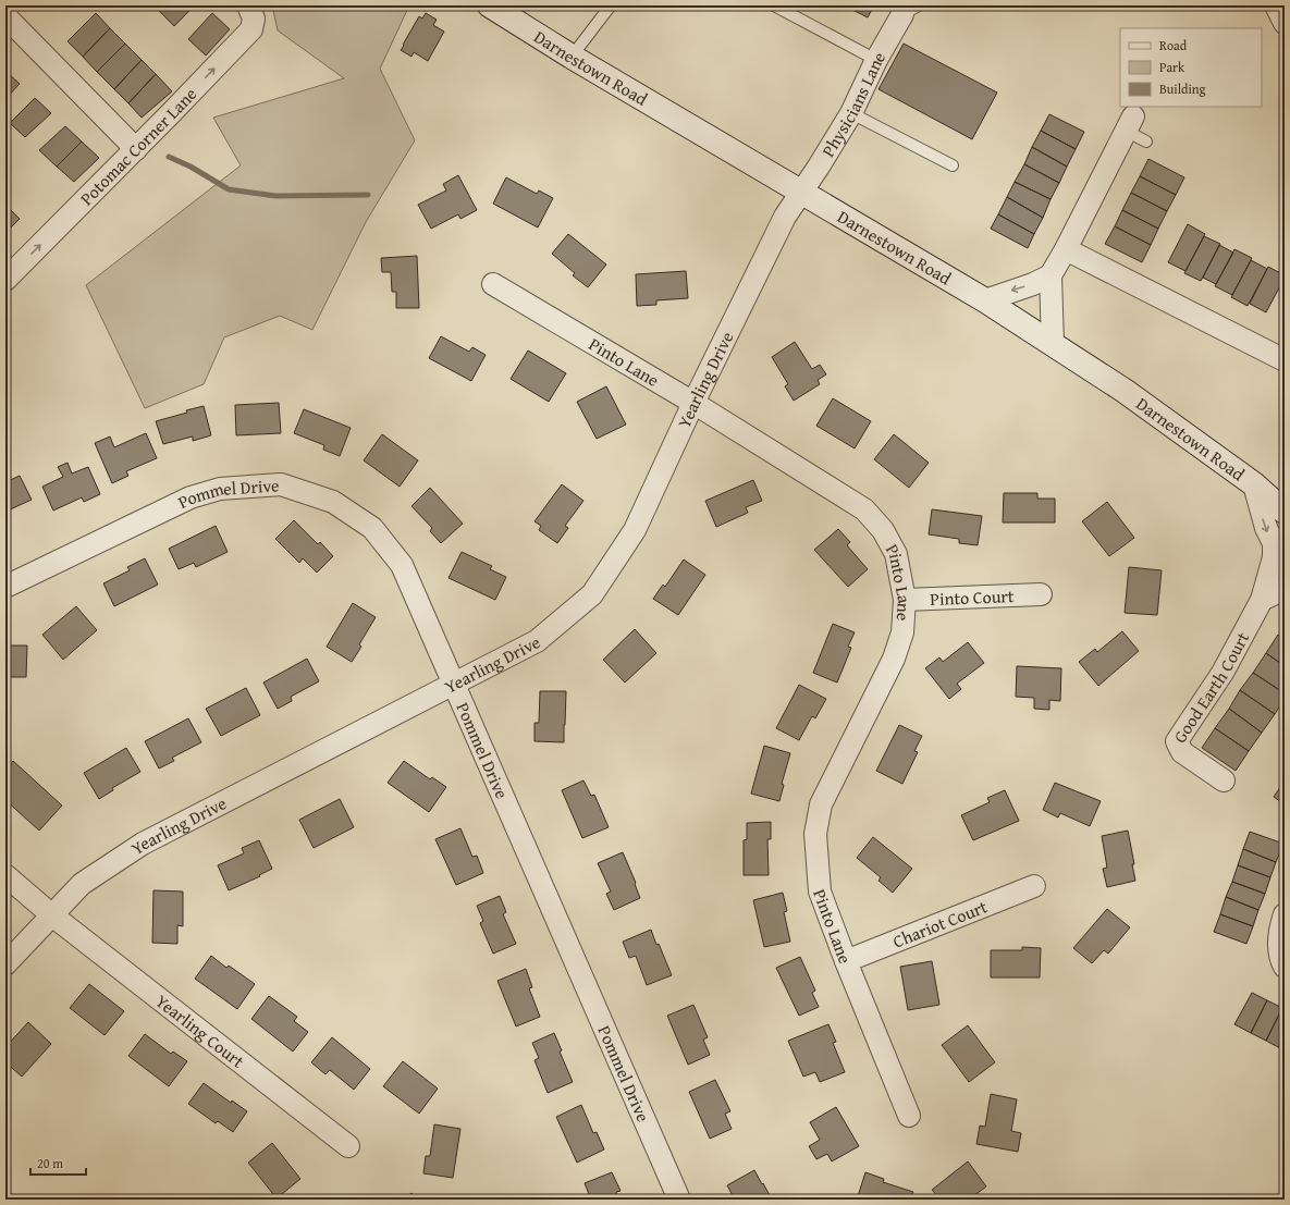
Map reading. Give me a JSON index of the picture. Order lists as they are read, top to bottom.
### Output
{
  "streets": {
    "main road": ["Darnestown Road"],
    "street": [
      "Physicians Lane",
      "Potomac Corner Lane",
      "Pinto Lane",
      "Yearling Drive",
      "Pommel Drive",
      "Pinto Court",
      "Good Earth Court",
      "Chariot Court",
      "Yearling Court"
    ]
  },
  "crossings": [
    ["Darnestown Road", "Physicians Lane"],
    ["Darnestown Road", "Yearling Drive"],
    ["Darnestown Road", "Good Earth Court"],
    ["Physicians Lane", "Yearling Drive"],
    ["Pinto Lane", "Yearling Drive"],
    ["Pinto Lane", "Pinto Court"],
    ["Pinto Lane", "Chariot Court"],
    ["Yearling Drive", "Pommel Drive"],
    ["Yearling Drive", "Yearling Court"]
  ],
  "one_way": ["Potomac Corner Lane"],
  "legend": ["Road", "Park", "Building"],
  "scale_bar": "20 m"
}
